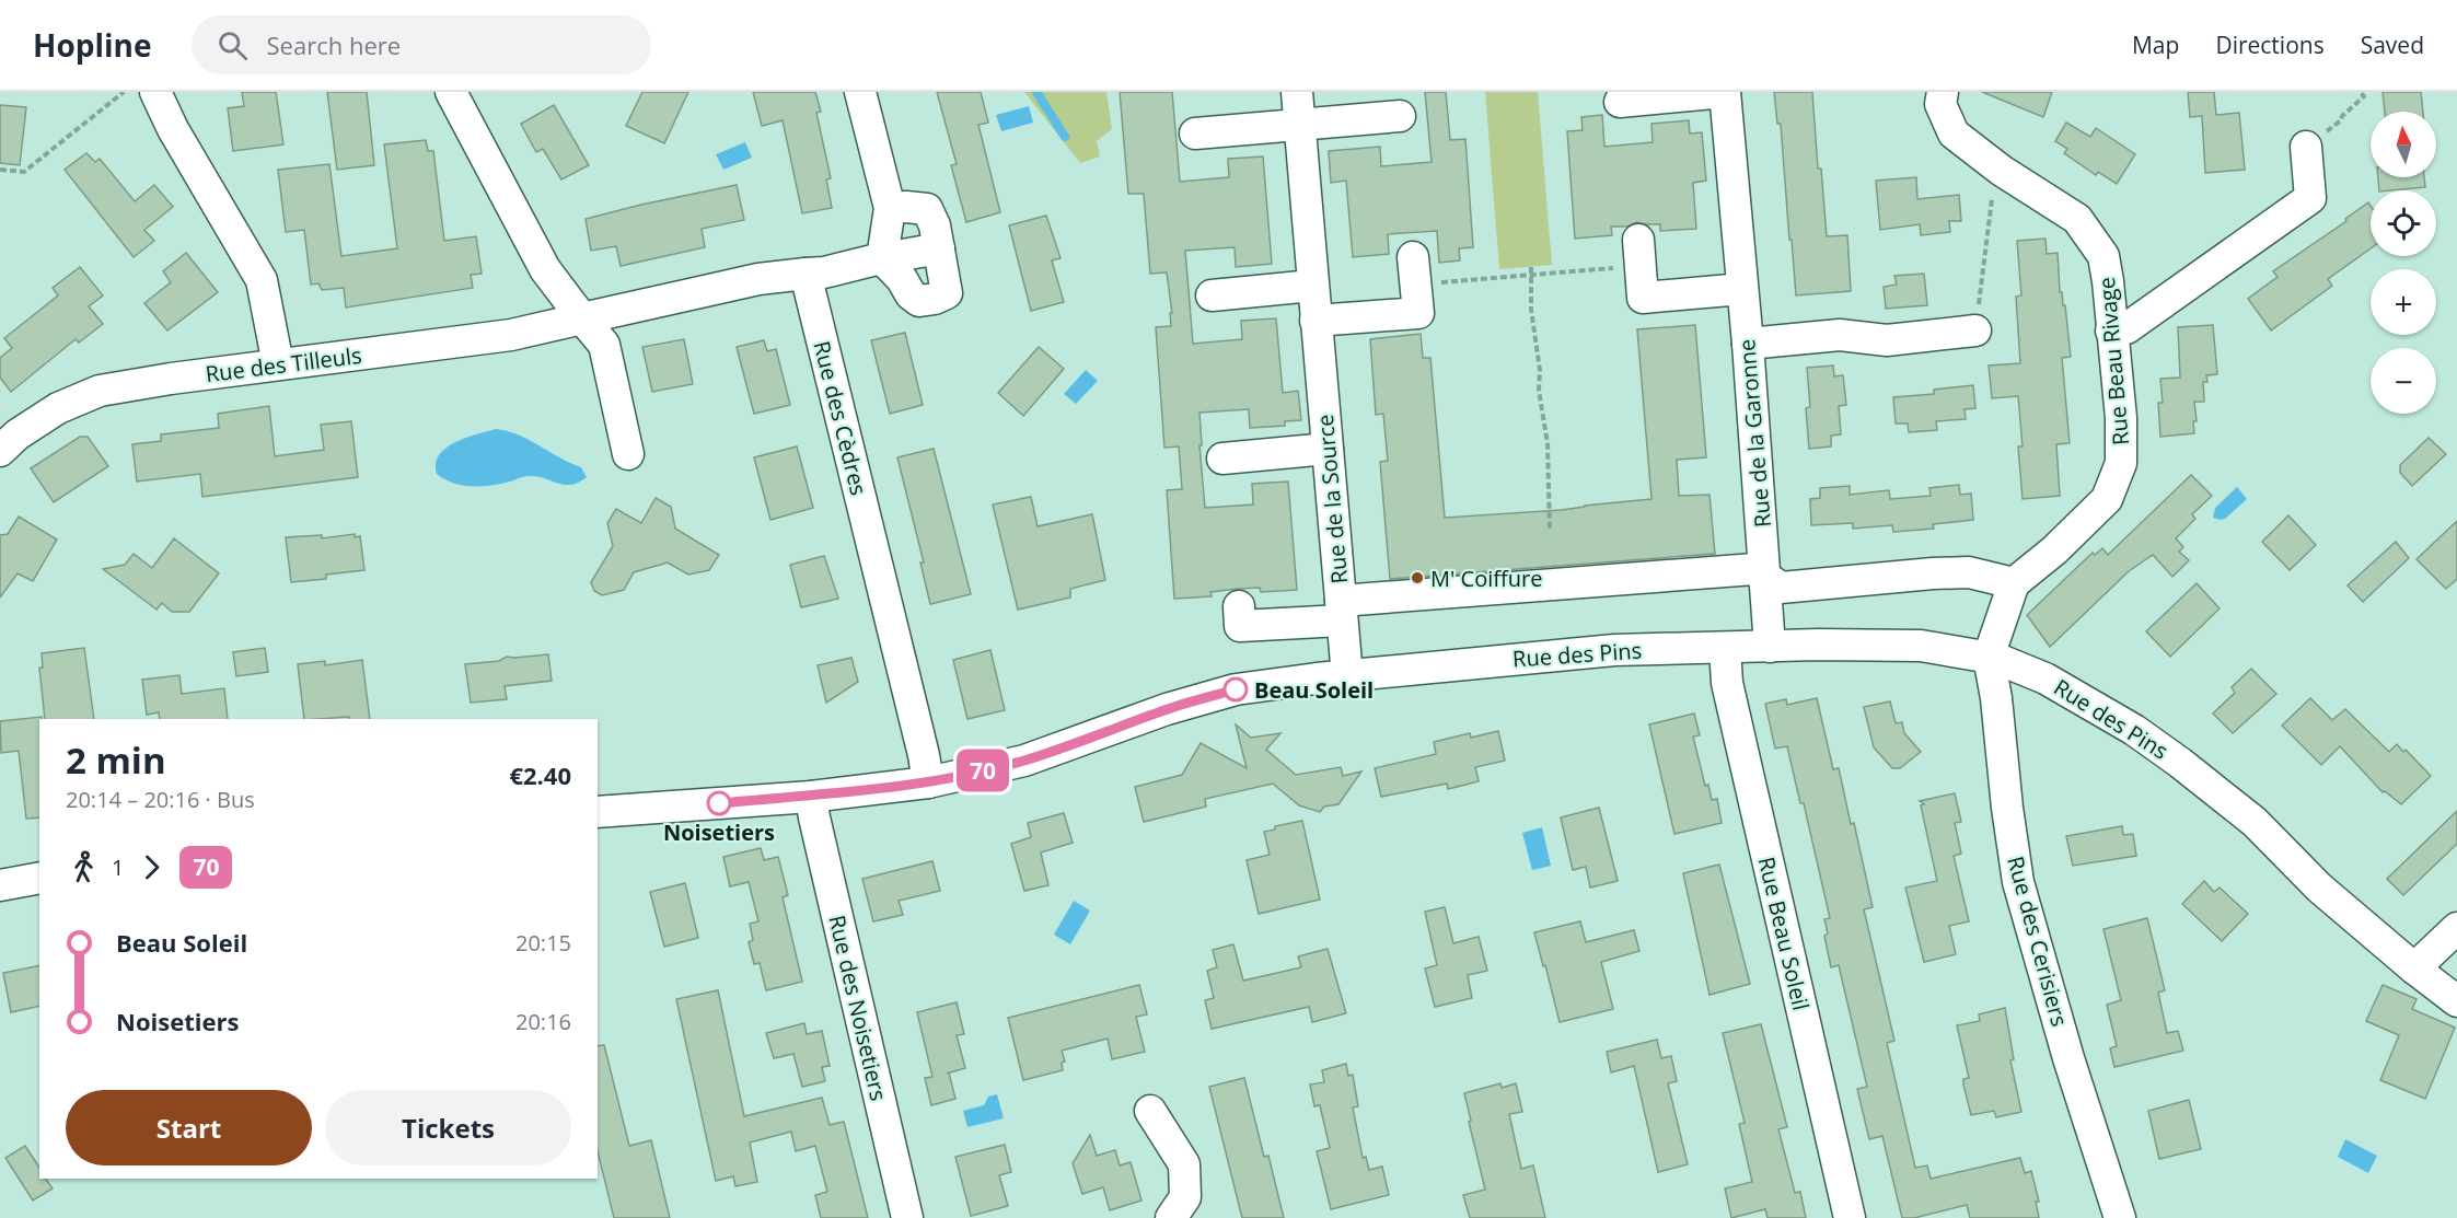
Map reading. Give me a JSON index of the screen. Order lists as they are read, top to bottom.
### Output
{
  "streets": {
    "street": [
      "Rue Beau Rivage",
      "Rue des Tilleuls",
      "Rue des Cèdres",
      "Rue de la Garonne",
      "Rue de la Source",
      "Rue des Pins",
      "Rue Beau Soleil",
      "Rue des Cerisiers",
      "Rue des Noisetiers"
    ]
  },
  "crossings": [
    ["Rue des Cèdres", "Rue des Pins"],
    ["Rue de la Garonne", "Rue des Pins"],
    ["Rue de la Source", "Rue des Pins"],
    ["Rue des Pins", "Rue Beau Soleil"],
    ["Rue des Pins", "Rue des Cerisiers"],
    ["Rue des Pins", "Rue des Noisetiers"]
  ],
  "places": ["M' Coiffure", "Beau Soleil", "Noisetiers"],
  "lines": ["bus line 70"],
  "north": "top",
  "page": {
    "header": "Hopline",
    "search": "Search here",
    "nav": ["Map", "Directions", "Saved"],
    "on_map": "70",
    "map_buttons": ["+", "−"],
    "heading": ["2 min", "20:14 – 20:16 · Bus", "€2.40"],
    "legs": ["1", "70"],
    "list": [
      {
        "name": "Beau Soleil",
        "value": "20:15"
      },
      {
        "name": "Noisetiers",
        "value": "20:16"
      }
    ],
    "buttons": ["Start", "Tickets"]
  }
}
